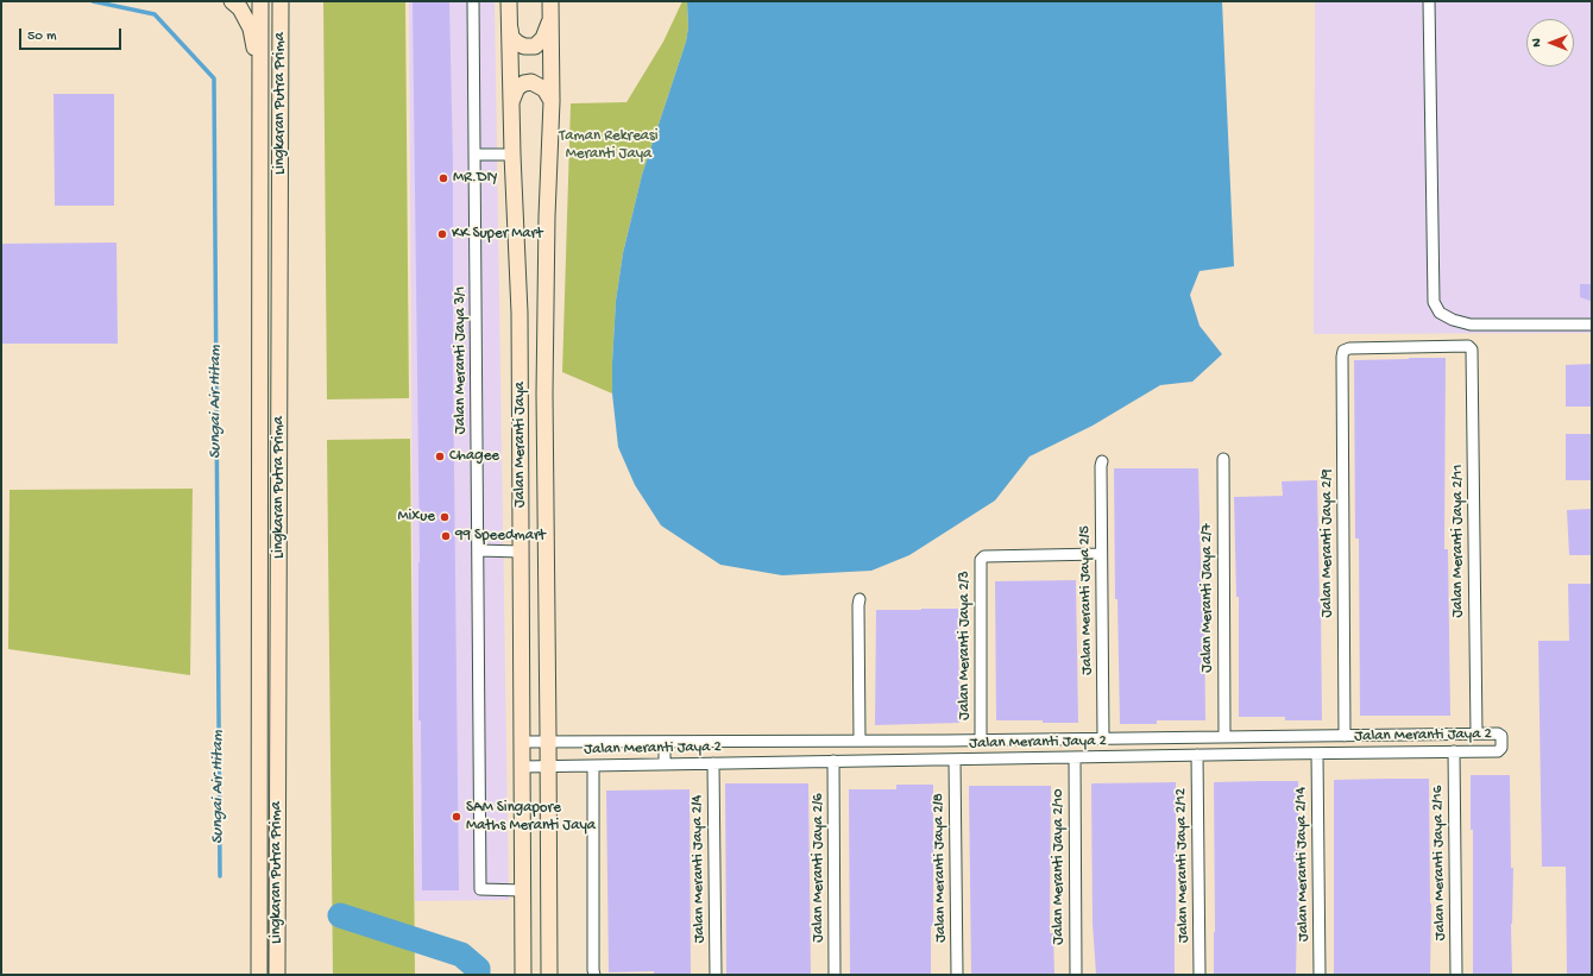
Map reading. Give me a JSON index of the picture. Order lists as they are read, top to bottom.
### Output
{
  "streets": {
    "street": [
      "Lingkaran Putra Prima",
      "Jalan Meranti Jaya 3/1",
      "Jalan Meranti Jaya",
      "Jalan Meranti Jaya 2/11",
      "Jalan Meranti Jaya 2/9",
      "Jalan Meranti Jaya 2/7",
      "Jalan Meranti Jaya 2/5",
      "Jalan Meranti Jaya 2/3",
      "Jalan Meranti Jaya 2",
      "Jalan Meranti Jaya 2/16",
      "Jalan Meranti Jaya 2/14",
      "Jalan Meranti Jaya 2/12",
      "Jalan Meranti Jaya 2/10",
      "Jalan Meranti Jaya 2/6",
      "Jalan Meranti Jaya 2/8",
      "Jalan Meranti Jaya 2/4"
    ]
  },
  "crossings": [
    ["Jalan Meranti Jaya 3/1", "Jalan Meranti Jaya"],
    ["Jalan Meranti Jaya", "Jalan Meranti Jaya 2"],
    ["Jalan Meranti Jaya 2/11", "Jalan Meranti Jaya 2/9"],
    ["Jalan Meranti Jaya 2/11", "Jalan Meranti Jaya 2"],
    ["Jalan Meranti Jaya 2/9", "Jalan Meranti Jaya 2"],
    ["Jalan Meranti Jaya 2/7", "Jalan Meranti Jaya 2"],
    ["Jalan Meranti Jaya 2/5", "Jalan Meranti Jaya 2/3"],
    ["Jalan Meranti Jaya 2/5", "Jalan Meranti Jaya 2"],
    ["Jalan Meranti Jaya 2/3", "Jalan Meranti Jaya 2"],
    ["Jalan Meranti Jaya 2", "Jalan Meranti Jaya 2/16"],
    ["Jalan Meranti Jaya 2", "Jalan Meranti Jaya 2/14"],
    ["Jalan Meranti Jaya 2", "Jalan Meranti Jaya 2/12"],
    ["Jalan Meranti Jaya 2", "Jalan Meranti Jaya 2/10"],
    ["Jalan Meranti Jaya 2", "Jalan Meranti Jaya 2/6"],
    ["Jalan Meranti Jaya 2", "Jalan Meranti Jaya 2/8"],
    ["Jalan Meranti Jaya 2", "Jalan Meranti Jaya 2/4"]
  ],
  "water": ["Sungai Air Hitam"],
  "parks": ["Taman Rekreasi Meranti Jaya"],
  "places": [
    "MR.DIY",
    "KK Super Mart",
    "Chagee",
    "Mixue",
    "99 Speedmart",
    "SAM Singapore Maths Meranti Jaya"
  ],
  "scale_bar": "50 m",
  "north": "left"
}
